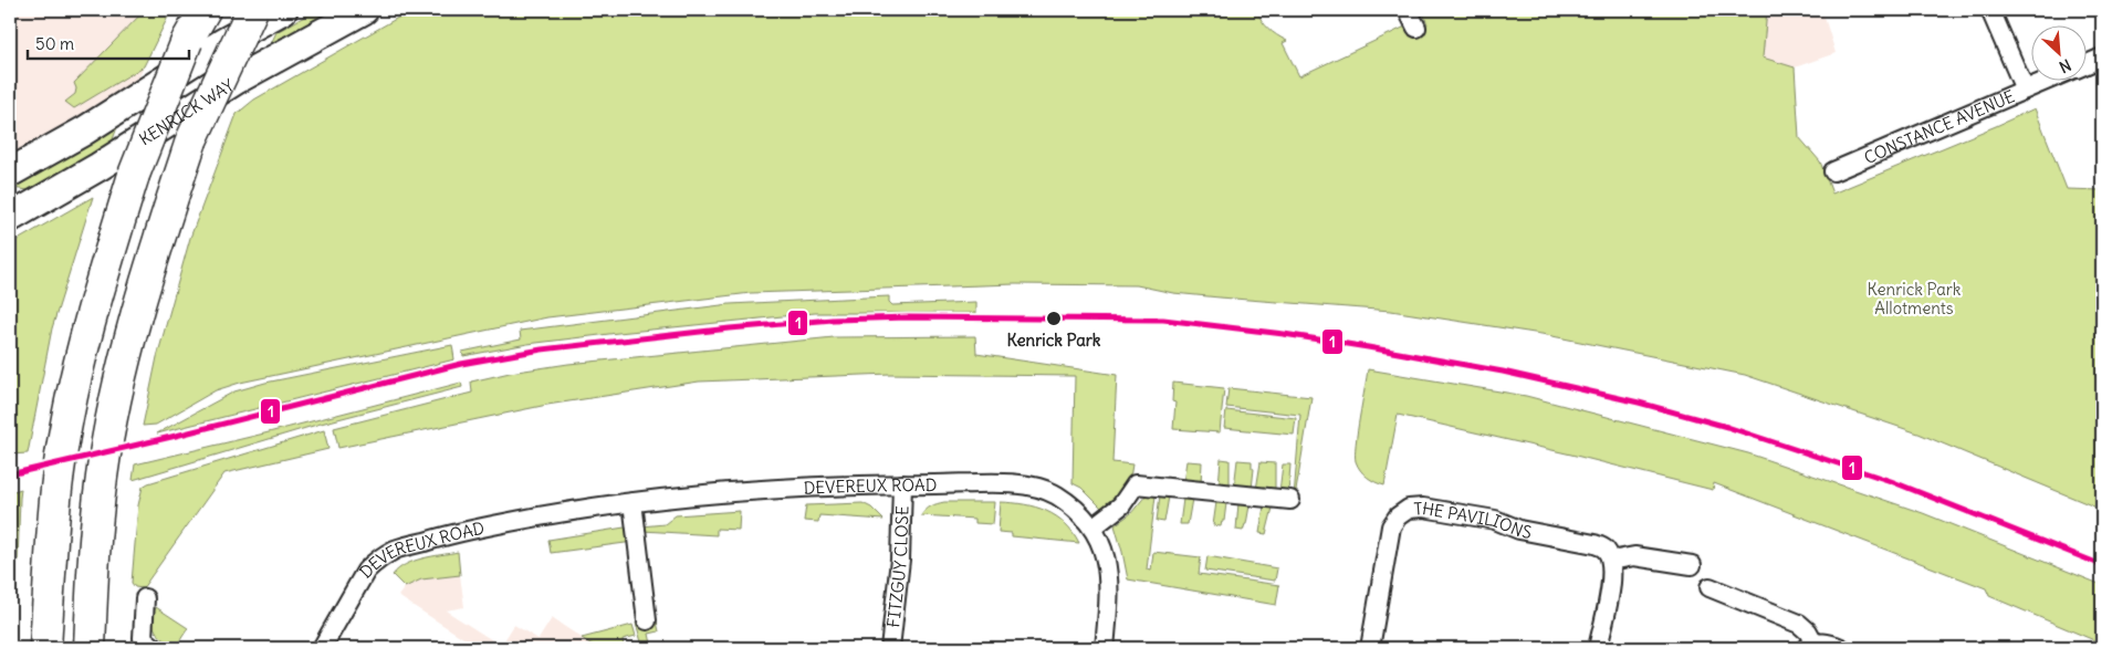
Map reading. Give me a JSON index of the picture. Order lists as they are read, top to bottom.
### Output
{
  "streets": {
    "main road": ["KENRICK WAY"],
    "street": [
      "CONSTANCE AVENUE",
      "DEVEREUX ROAD",
      "THE PAVILIONS",
      "FITZGUY CLOSE"
    ]
  },
  "crossings": [
    ["DEVEREUX ROAD", "FITZGUY CLOSE"]
  ],
  "parks": ["Kenrick Park Allotments"],
  "places": ["Kenrick Park"],
  "lines": ["transit line 1"],
  "scale_bar": "50 m",
  "north": "bottom right"
}
